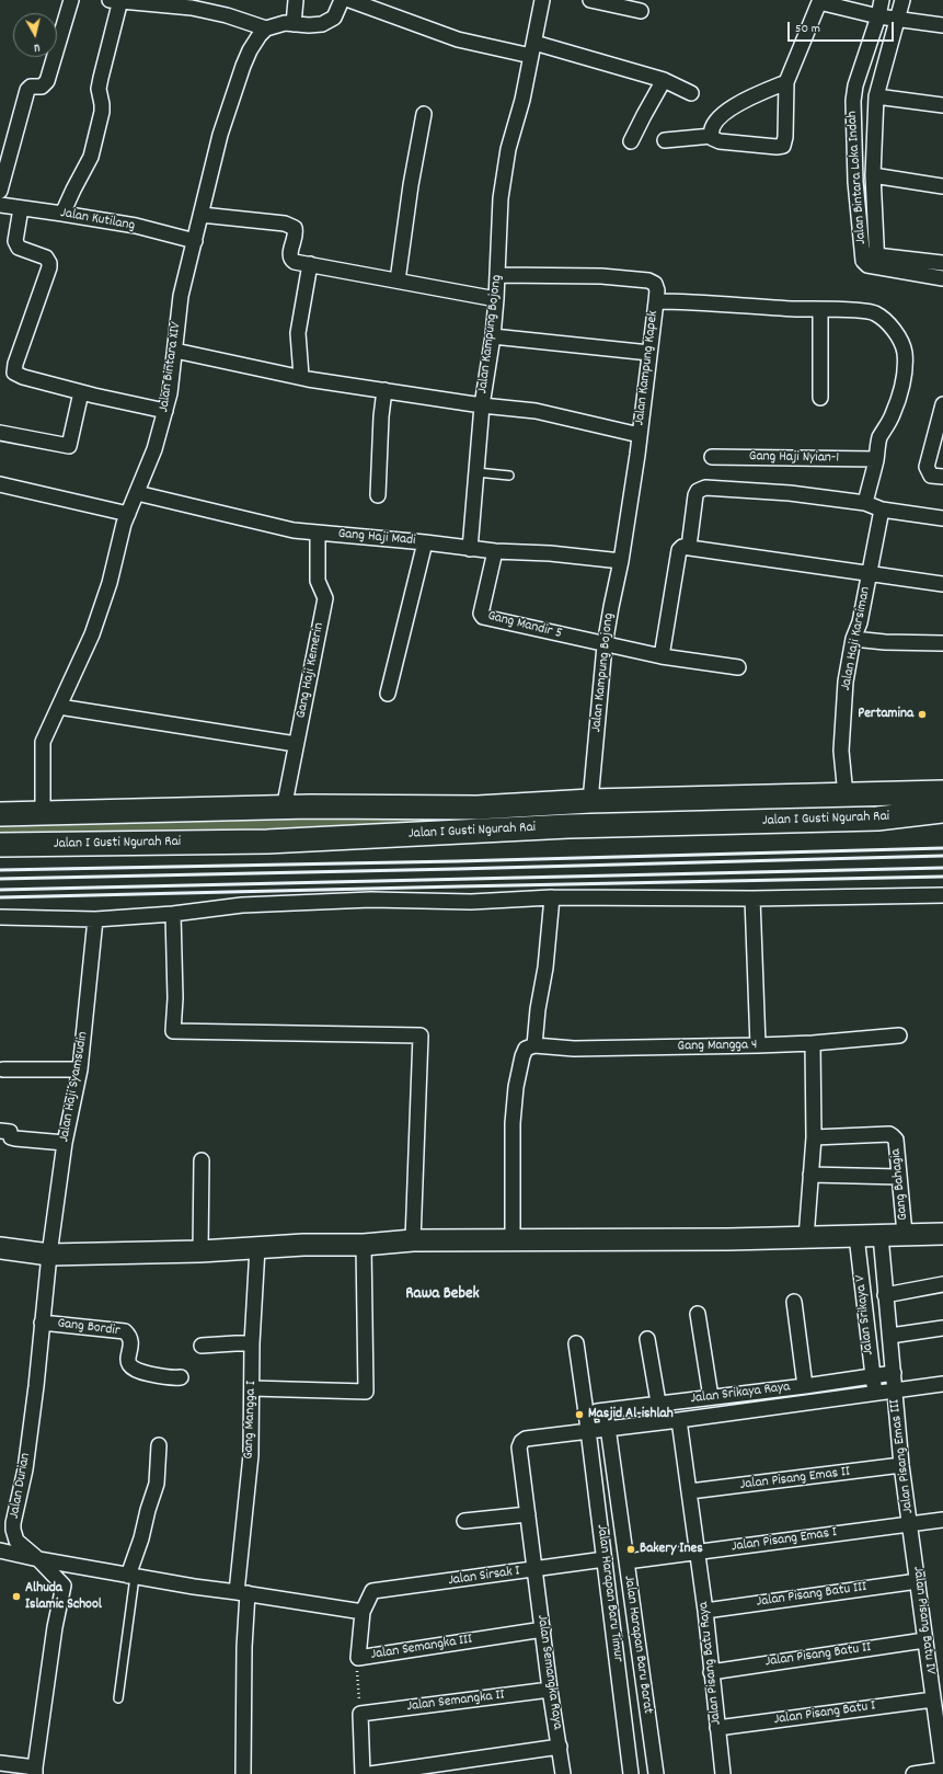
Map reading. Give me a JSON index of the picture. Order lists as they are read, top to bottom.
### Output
{
  "streets": {
    "main road": ["Jalan I Gusti Ngurah Rai"],
    "street": [
      "Jalan Bintara Loka Indah",
      "Jalan Kutilang",
      "Jalan Kampung Bojong",
      "Jalan Bintara XIV",
      "Jalan Kampung Kapek",
      "Gang Haji Nyian-1",
      "Gang Haji Madi",
      "Gang Mandir 5",
      "Jalan Haji Karsiman",
      "Gang Haji Kemerin",
      "Gang Mangga 4",
      "Jalan Haji Syamsudin",
      "Gang Bahagia",
      "Jalan Srikaya V",
      "Gang Bordir",
      "Jalan Srikaya Raya",
      "Gang Mangga I",
      "Jalan Pisang Emas III",
      "Jalan Pisang Emas II",
      "Jalan Durian",
      "Jalan Pisang Emas I",
      "Jalan Sirsak I",
      "Jalan Harapan Baru Timur",
      "Jalan Pisang Batu III",
      "Jalan Pisang Batu IV",
      "Jalan Harapan Baru Barat",
      "Jalan Semangka III",
      "Jalan Pisang Batu II",
      "Jalan Pisang Batu Raya",
      "Jalan Semangka Raya",
      "Jalan Semangka II",
      "Jalan Pisang Batu I"
    ]
  },
  "crossings": [
    ["Jalan Kutilang", "Jalan Bintara XIV"],
    ["Jalan Kampung Bojong", "Jalan Kampung Kapek"],
    ["Jalan Kampung Bojong", "Gang Haji Madi"],
    ["Jalan Kampung Bojong", "Gang Mandir 5"],
    ["Jalan Kampung Bojong", "Jalan I Gusti Ngurah Rai"],
    ["Jalan Bintara XIV", "Gang Haji Madi"],
    ["Jalan Bintara XIV", "Jalan I Gusti Ngurah Rai"],
    ["Gang Haji Madi", "Gang Mandir 5"],
    ["Gang Haji Madi", "Gang Haji Kemerin"],
    ["Jalan Haji Karsiman", "Jalan I Gusti Ngurah Rai"],
    ["Gang Haji Kemerin", "Jalan I Gusti Ngurah Rai"],
    ["Jalan Haji Syamsudin", "Jalan Durian"],
    ["Jalan Srikaya V", "Jalan Srikaya Raya"],
    ["Jalan Srikaya V", "Jalan Pisang Emas III"],
    ["Gang Bordir", "Jalan Durian"],
    ["Jalan Srikaya Raya", "Jalan Pisang Emas III"],
    ["Jalan Srikaya Raya", "Jalan Harapan Baru Timur"],
    ["Jalan Srikaya Raya", "Jalan Harapan Baru Barat"],
    ["Jalan Srikaya Raya", "Jalan Pisang Batu Raya"],
    ["Jalan Srikaya Raya", "Jalan Semangka Raya"],
    ["Jalan Pisang Emas III", "Jalan Pisang Emas II"],
    ["Jalan Pisang Emas III", "Jalan Pisang Emas I"],
    ["Jalan Pisang Emas III", "Jalan Pisang Batu IV"],
    ["Jalan Pisang Emas II", "Jalan Pisang Batu Raya"],
    ["Jalan Pisang Emas I", "Jalan Pisang Batu IV"],
    ["Jalan Pisang Emas I", "Jalan Harapan Baru Barat"],
    ["Jalan Pisang Emas I", "Jalan Pisang Batu Raya"],
    ["Jalan Sirsak I", "Jalan Harapan Baru Timur"],
    ["Jalan Sirsak I", "Jalan Semangka III"],
    ["Jalan Sirsak I", "Jalan Semangka Raya"],
    ["Jalan Pisang Batu III", "Jalan Pisang Batu IV"],
    ["Jalan Pisang Batu III", "Jalan Pisang Batu Raya"],
    ["Jalan Pisang Batu IV", "Jalan Pisang Batu II"],
    ["Jalan Pisang Batu IV", "Jalan Pisang Batu I"],
    ["Jalan Semangka III", "Jalan Semangka Raya"],
    ["Jalan Pisang Batu II", "Jalan Pisang Batu Raya"],
    ["Jalan Pisang Batu Raya", "Jalan Pisang Batu I"],
    ["Jalan Semangka Raya", "Jalan Semangka II"]
  ],
  "districts": ["Rawa Bebek"],
  "places": [
    "Pertamina",
    "Masjid Al-ishlah",
    "Bakery Ines",
    "Alhuda Islamic School"
  ],
  "scale_bar": "50 m",
  "north": "bottom"
}
